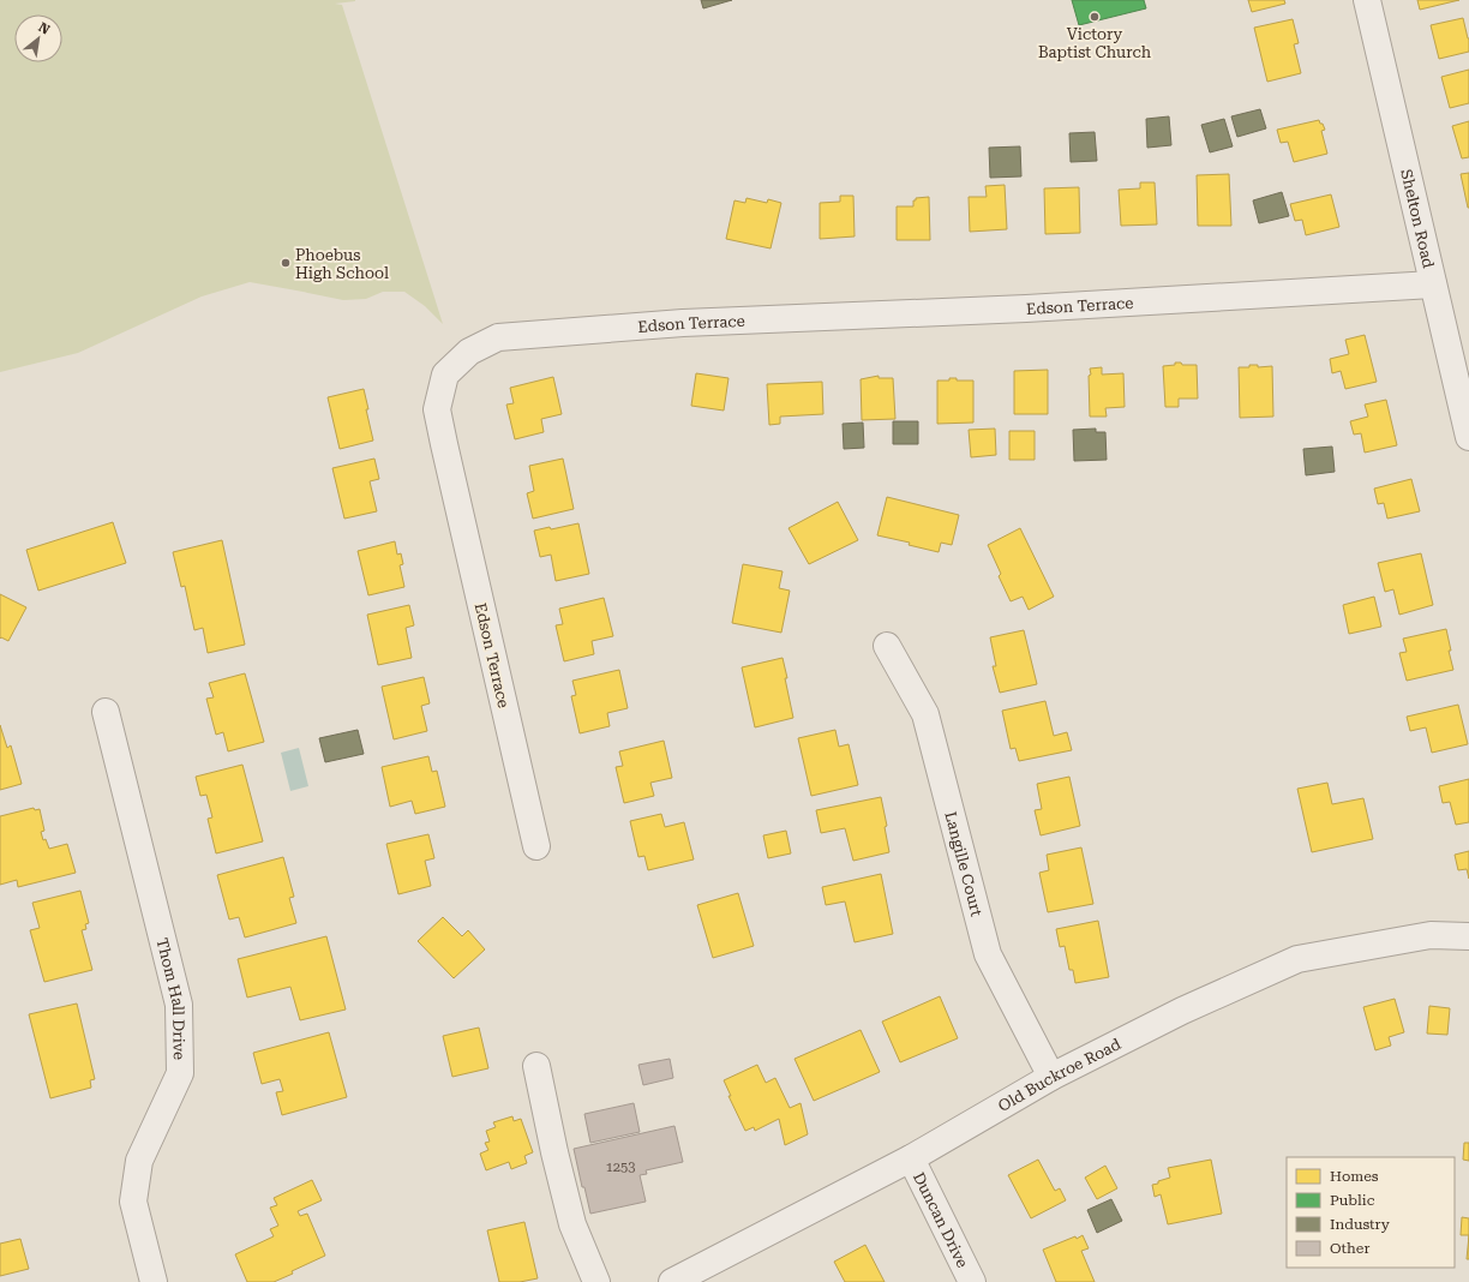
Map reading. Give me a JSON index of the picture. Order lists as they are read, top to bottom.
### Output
{
  "streets": {
    "street": [
      "Shelton Road",
      "Edson Terrace",
      "Langille Court",
      "Thom Hall Drive",
      "Old Buckroe Road",
      "Duncan Drive"
    ]
  },
  "crossings": [
    ["Shelton Road", "Edson Terrace"],
    ["Langille Court", "Old Buckroe Road"],
    ["Old Buckroe Road", "Duncan Drive"]
  ],
  "places": ["Victory Baptist Church", "Phoebus High School"],
  "house_numbers": ["1253"],
  "legend": [
    "Homes",
    "Public",
    "Industry",
    "Other"
  ],
  "north": "top right"
}
